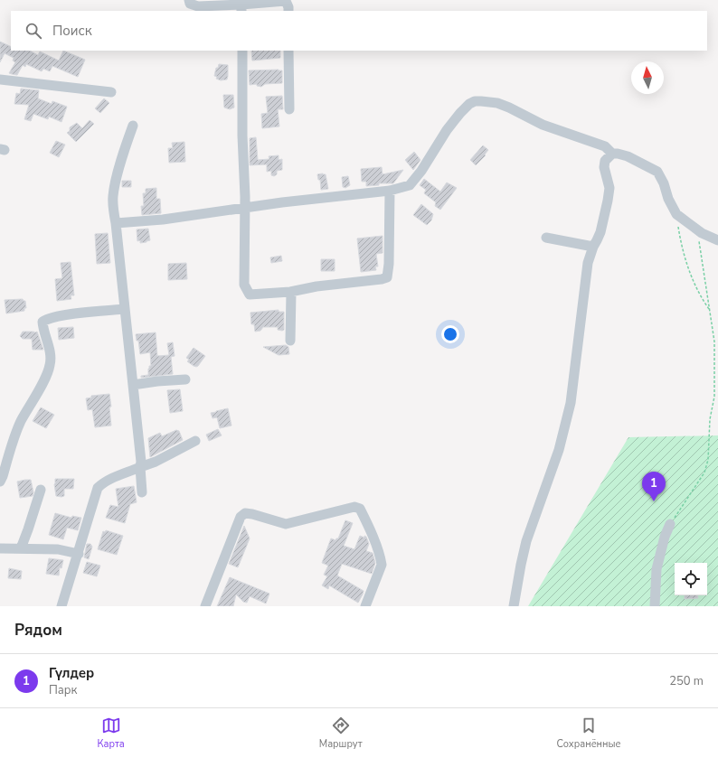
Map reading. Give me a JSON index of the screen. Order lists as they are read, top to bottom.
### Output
{
  "north": "top",
  "page": {
    "search": "Поиск",
    "pins": "1",
    "heading": "Рядом",
    "list": [
      {
        "mark": "1",
        "name": "Гүлдер",
        "note": "Парк",
        "value": "250 m"
      }
    ],
    "nav": ["Карта", "Маршрут", "Сохранённые"]
  }
}
